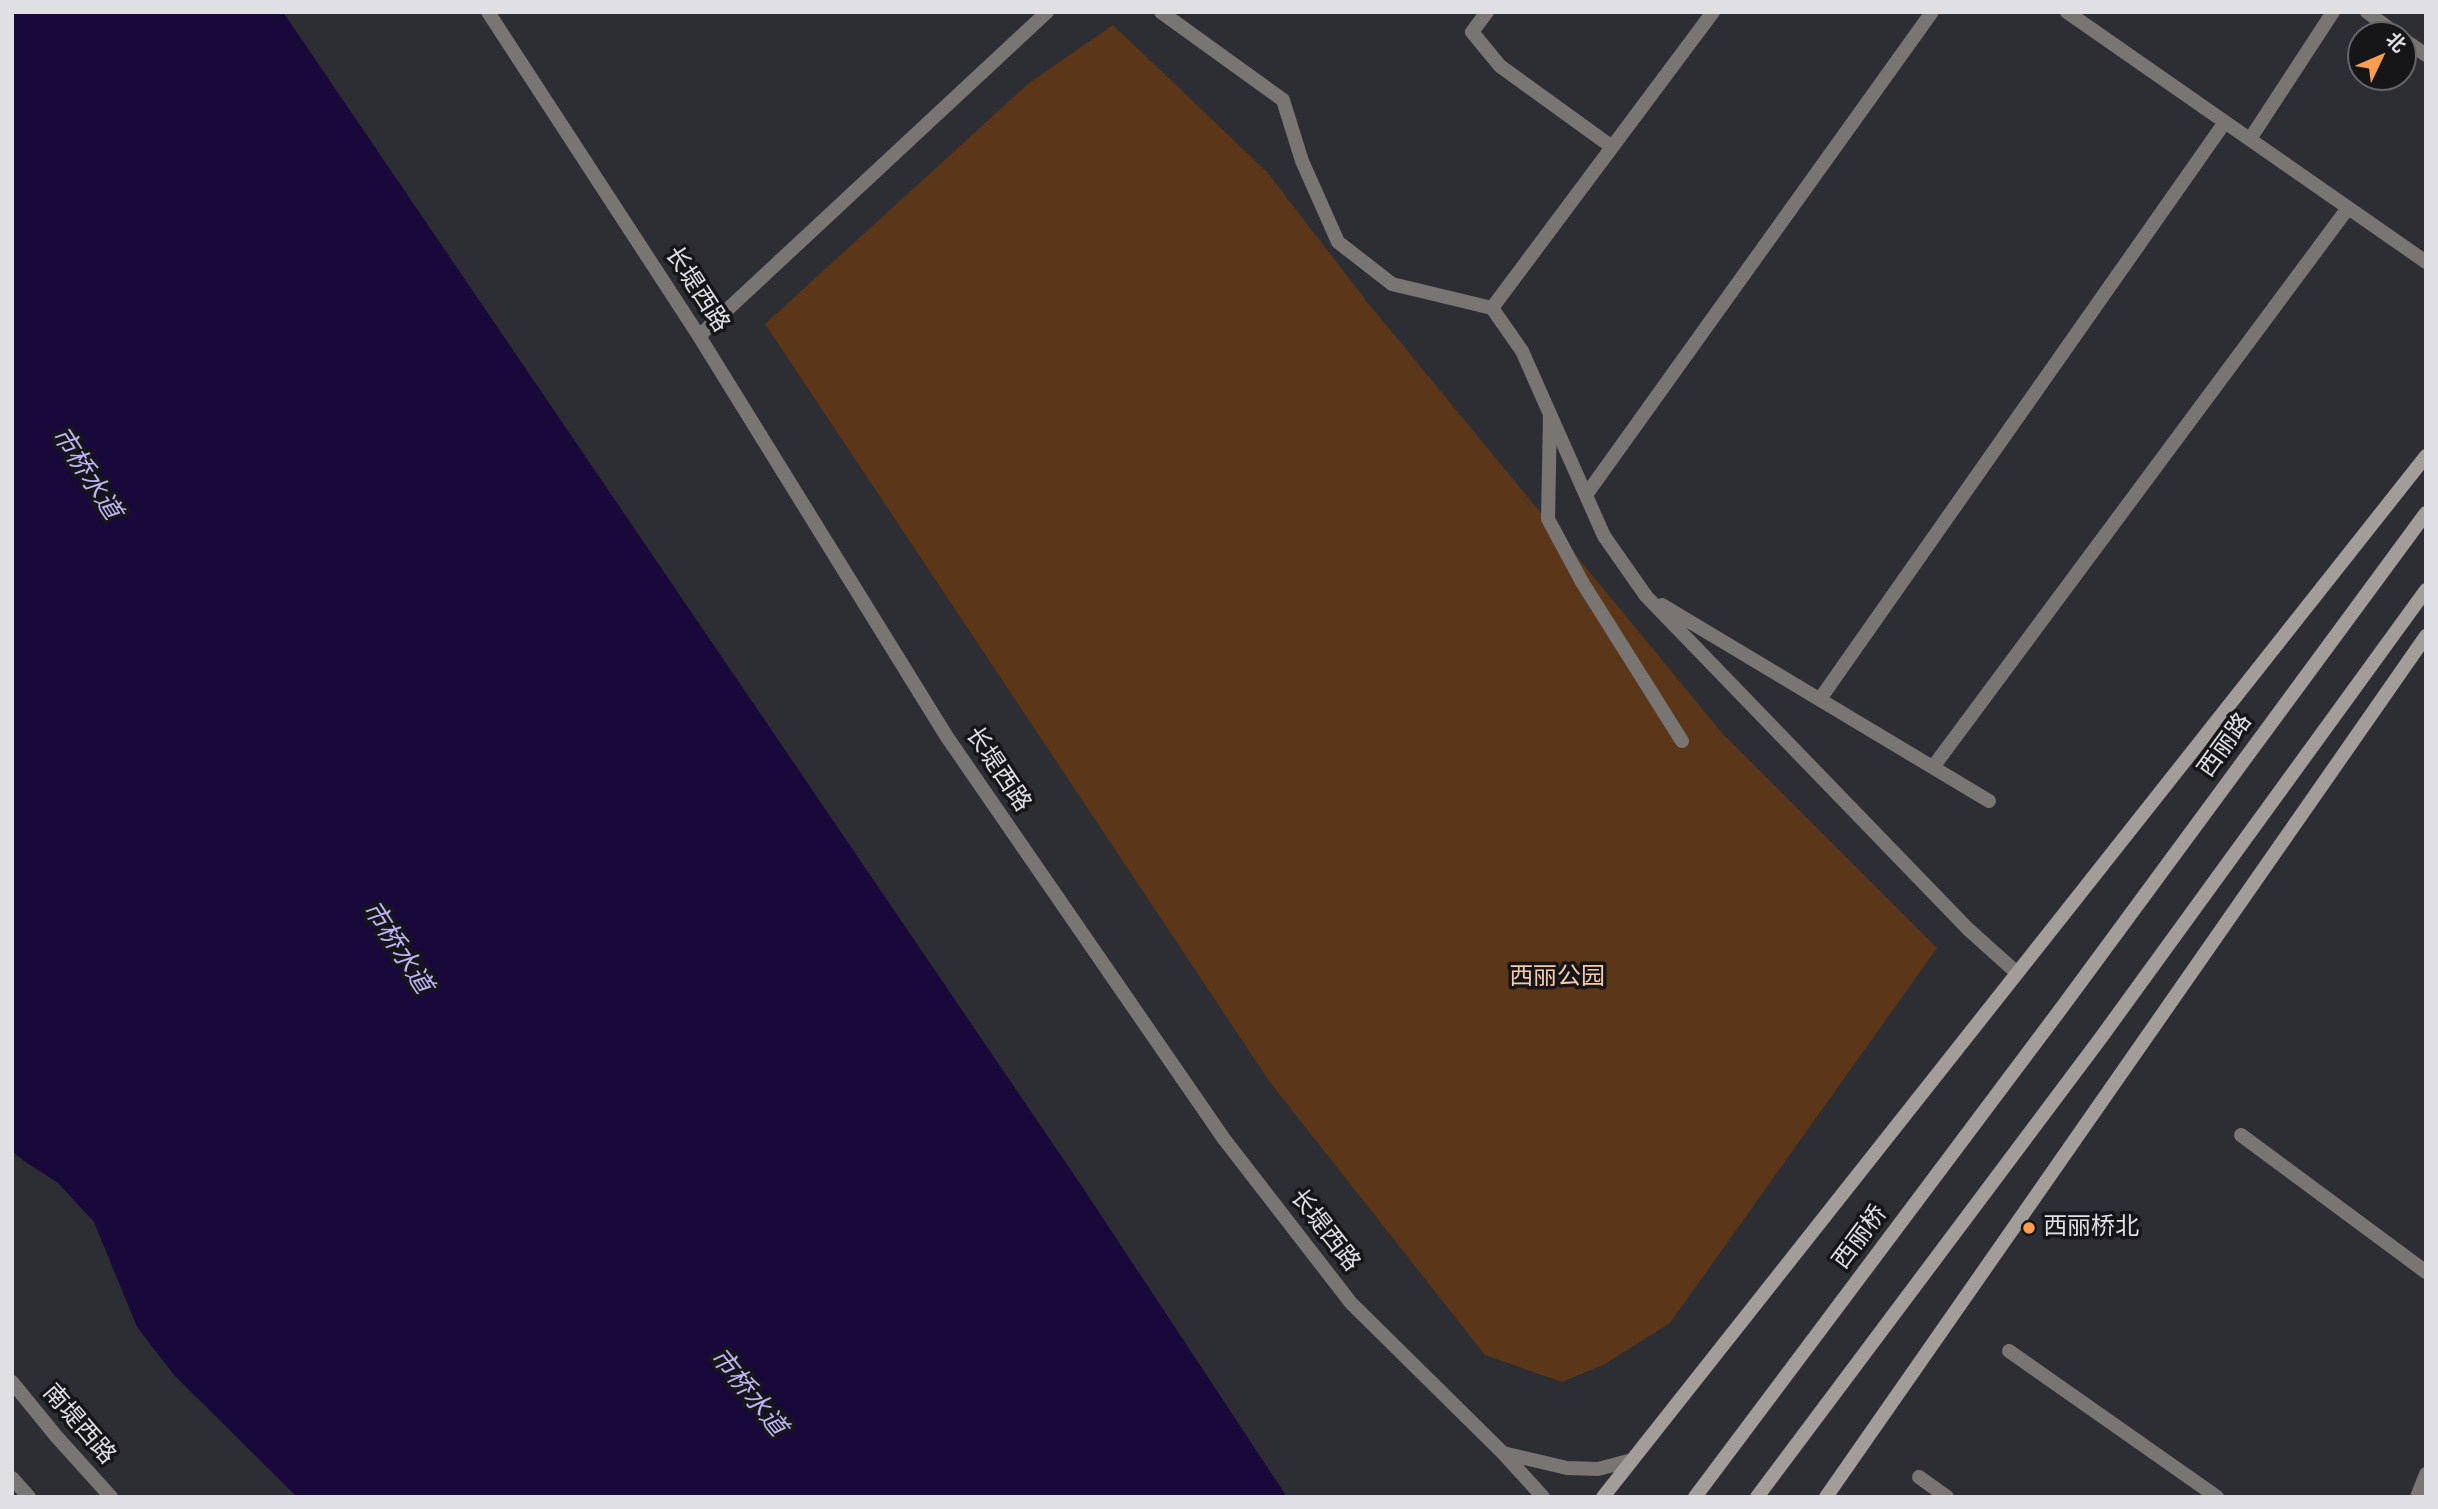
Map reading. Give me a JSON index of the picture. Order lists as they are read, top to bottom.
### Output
{
  "streets": {
    "main road": ["西丽路", "西丽桥"],
    "street": ["长堤西路", "南堤西路"]
  },
  "crossings": [
    ["西丽路", "西丽桥"]
  ],
  "water": ["市桥水道"],
  "parks": ["西丽公园"],
  "places": ["西丽桥北"],
  "north": "top right"
}
